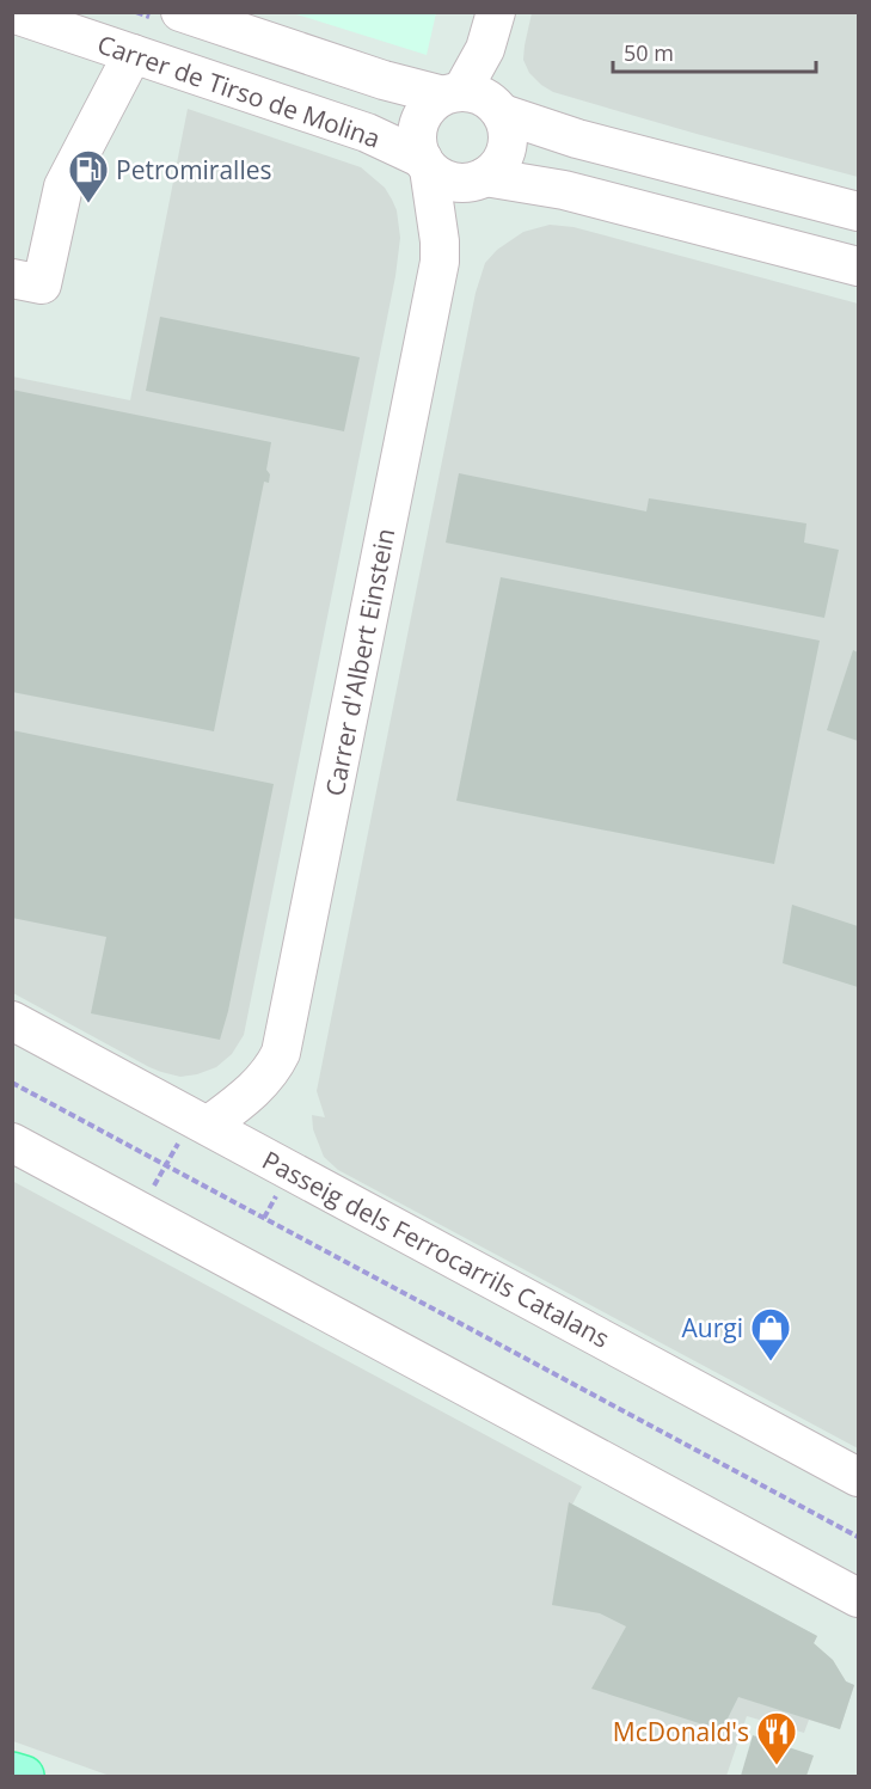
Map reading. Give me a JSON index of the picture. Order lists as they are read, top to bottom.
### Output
{
  "streets": {
    "street": ["Carrer de Tirso de Molina", "Carrer d'Albert Einstein", "Passeig dels Ferrocarrils Catalans"]
  },
  "crossings": [
    ["Carrer de Tirso de Molina", "Carrer d'Albert Einstein"],
    ["Carrer d'Albert Einstein", "Passeig dels Ferrocarrils Catalans"]
  ],
  "places": {
    "fuel station": ["Petromiralles"],
    "shop": ["Aurgi"],
    "restaurant": ["McDonald's"]
  },
  "scale_bar": "50 m"
}
